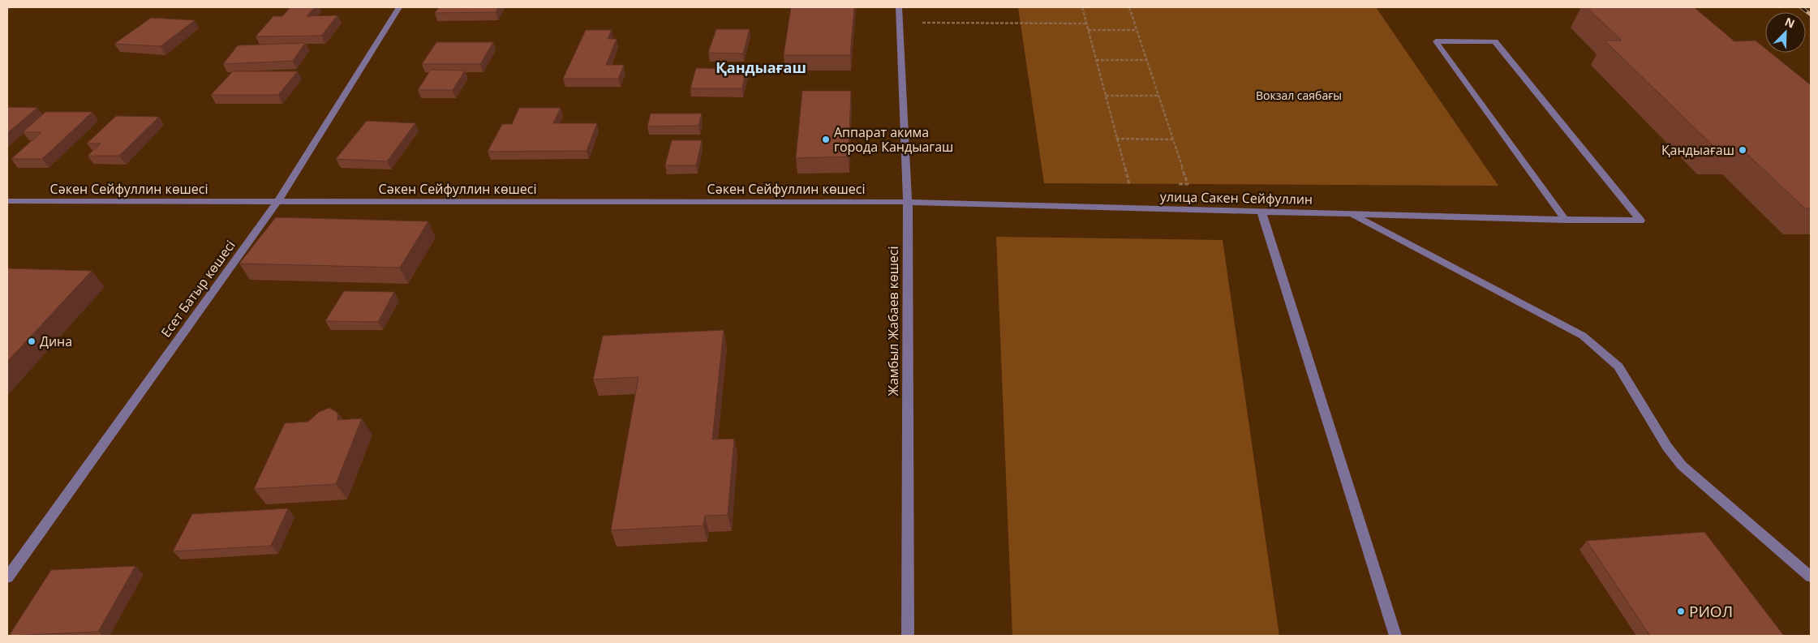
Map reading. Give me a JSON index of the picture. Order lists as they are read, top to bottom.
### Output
{
  "streets": {
    "street": [
      "Сәкен Сейфуллин көшесі",
      "улица Сакен Сейфуллин",
      "Есет Батыр көшесі",
      "Жамбыл Жабаев көшесі"
    ]
  },
  "crossings": [
    ["Сәкен Сейфуллин көшесі", "улица Сакен Сейфуллин"],
    ["Сәкен Сейфуллин көшесі", "Есет Батыр көшесі"],
    ["Сәкен Сейфуллин көшесі", "Жамбыл Жабаев көшесі"],
    ["улица Сакен Сейфуллин", "Жамбыл Жабаев көшесі"]
  ],
  "districts": ["Қандыағаш"],
  "parks": ["Вокзал саябағы"],
  "places": [
    "Аппарат акима города Кандыагаш",
    "Қандыағаш",
    "Дина",
    "РИОЛ"
  ],
  "north": "top right"
}
